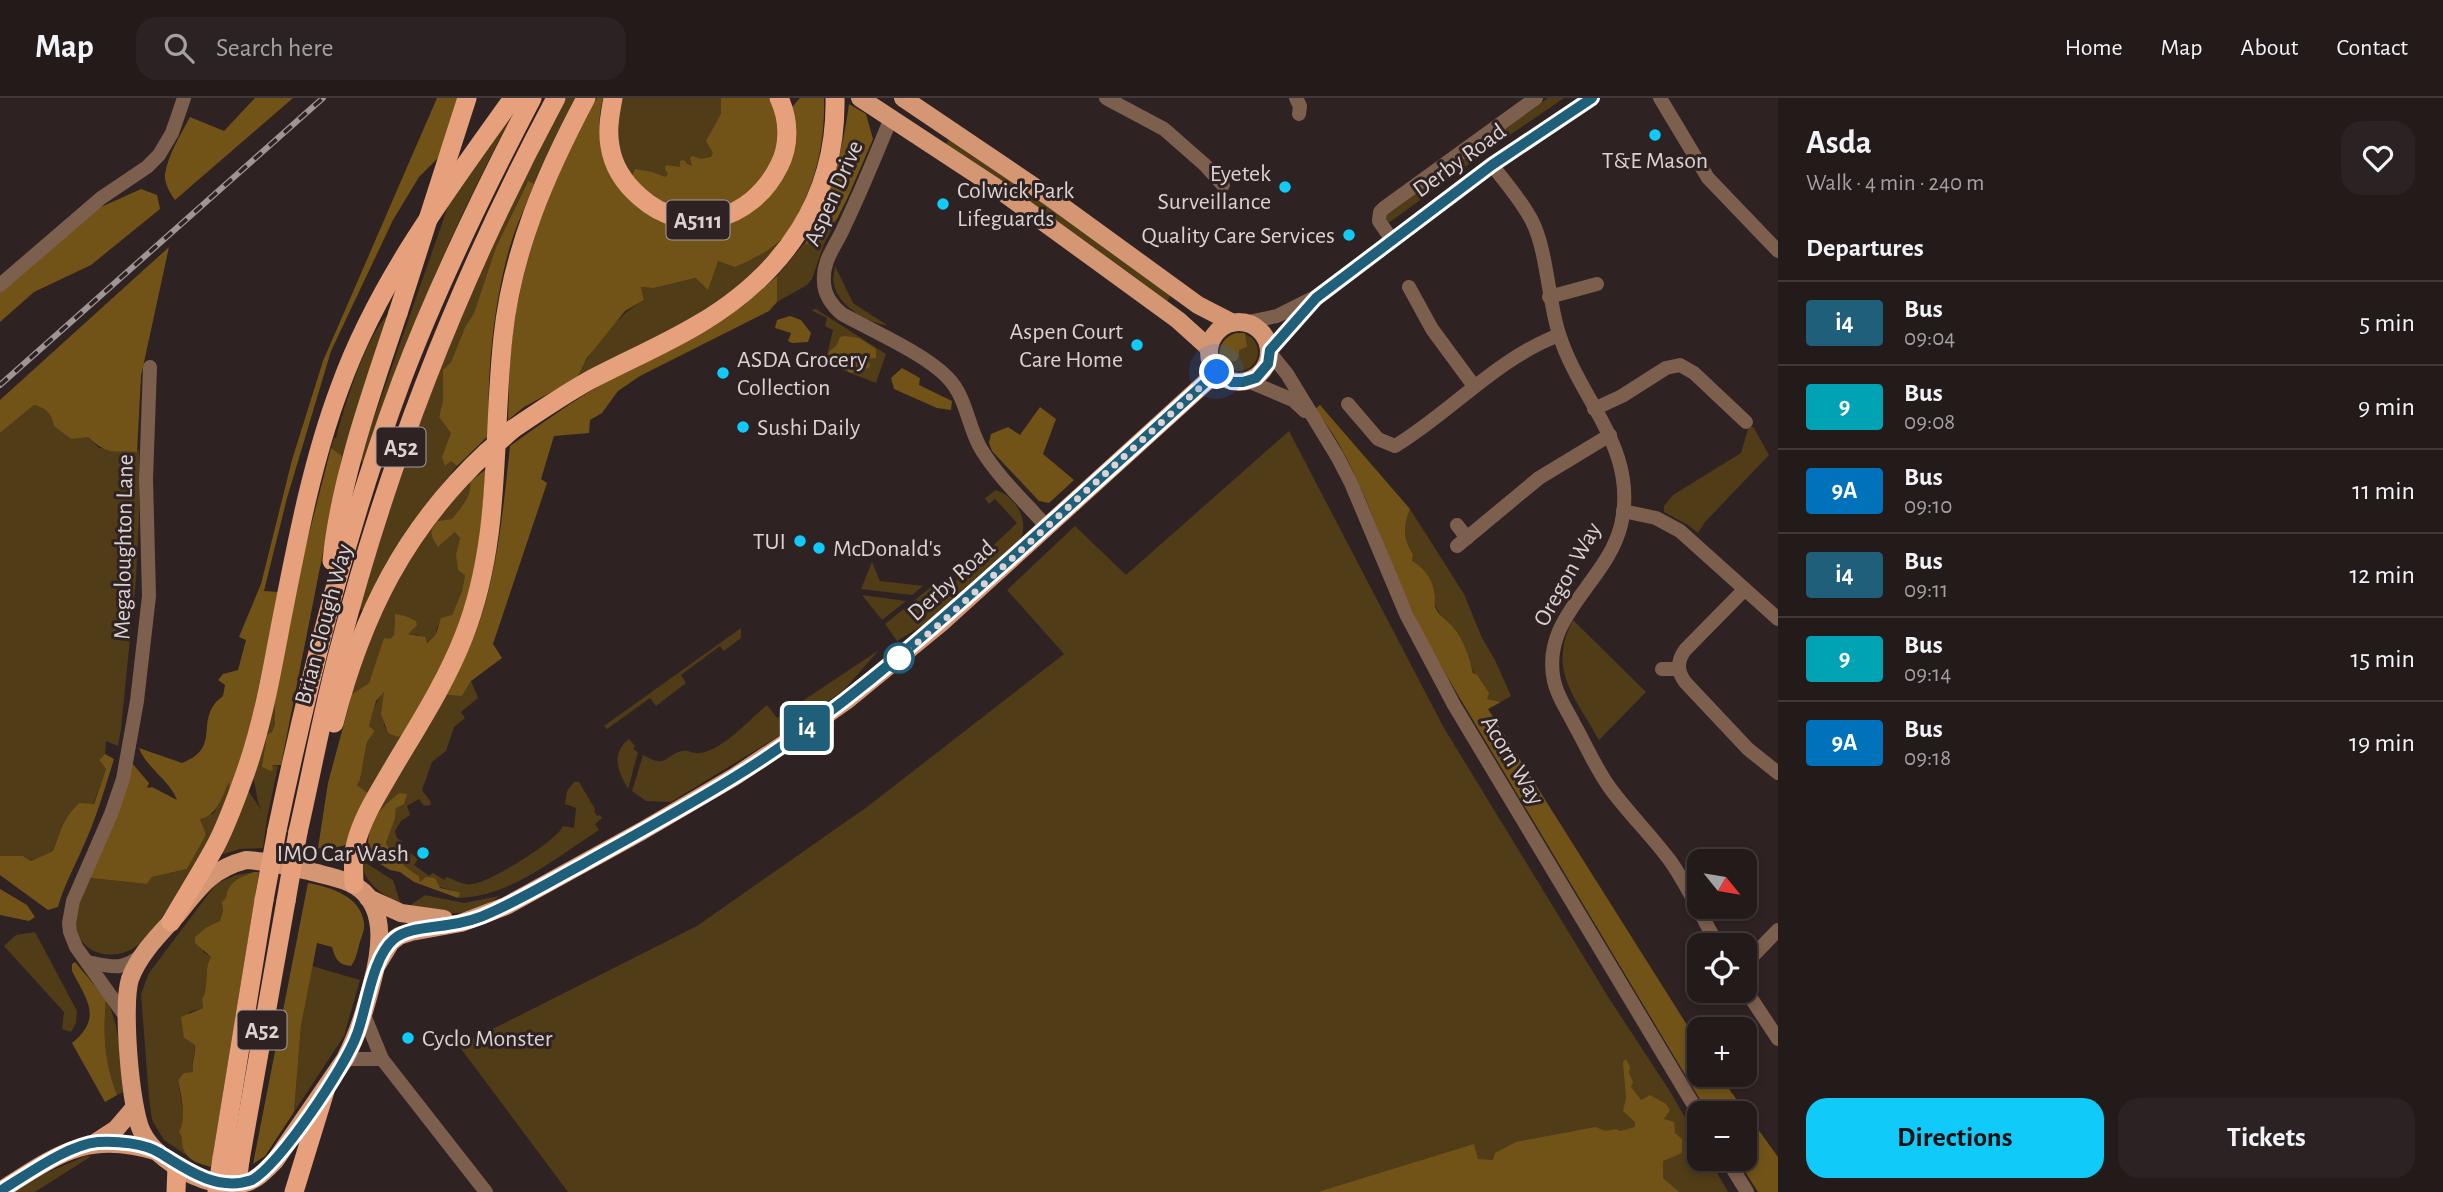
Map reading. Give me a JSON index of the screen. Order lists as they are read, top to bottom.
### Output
{
  "streets": {
    "highway": ["A5111", "A52", "Brian Clough Way"],
    "main road": ["Derby Road"],
    "street": [
      "Aspen Drive",
      "Megaloughton Lane",
      "Oregon Way",
      "Acorn Way"
    ]
  },
  "crossings": [
    ["Derby Road", "Aspen Drive"],
    ["Derby Road", "Megaloughton Lane"],
    ["Derby Road", "Oregon Way"],
    ["Derby Road", "Acorn Way"]
  ],
  "places": [
    "T&E Mason",
    "Eyetek Surveillance",
    "Colwick Park Lifeguards",
    "Quality Care Services",
    "Aspen Court Care Home",
    "ASDA Grocery Collection",
    "Sushi Daily",
    "TUI",
    "McDonald's",
    "IMO Car Wash",
    "Cyclo Monster"
  ],
  "lines": ["bus line i4"],
  "north": "bottom right",
  "page": {
    "header": "Map",
    "search": "Search here",
    "nav": [
      "Home",
      "Map",
      "About",
      "Contact"
    ],
    "on_map": "i4",
    "heading": [
      ["Asda", "Walk · 4 min · 240 m"],
      "Departures"
    ],
    "list": [
      {
        "mark": "i4",
        "name": "Bus",
        "note": "09:04",
        "value": "5 min"
      },
      {
        "mark": "9",
        "name": "Bus",
        "note": "09:08",
        "value": "9 min"
      },
      {
        "mark": "9A",
        "name": "Bus",
        "note": "09:10",
        "value": "11 min"
      },
      {
        "mark": "i4",
        "name": "Bus",
        "note": "09:11",
        "value": "12 min"
      },
      {
        "mark": "9",
        "name": "Bus",
        "note": "09:14",
        "value": "15 min"
      },
      {
        "mark": "9A",
        "name": "Bus",
        "note": "09:18",
        "value": "19 min"
      }
    ],
    "map_buttons": ["+", "−"],
    "buttons": ["Directions", "Tickets"]
  }
}
